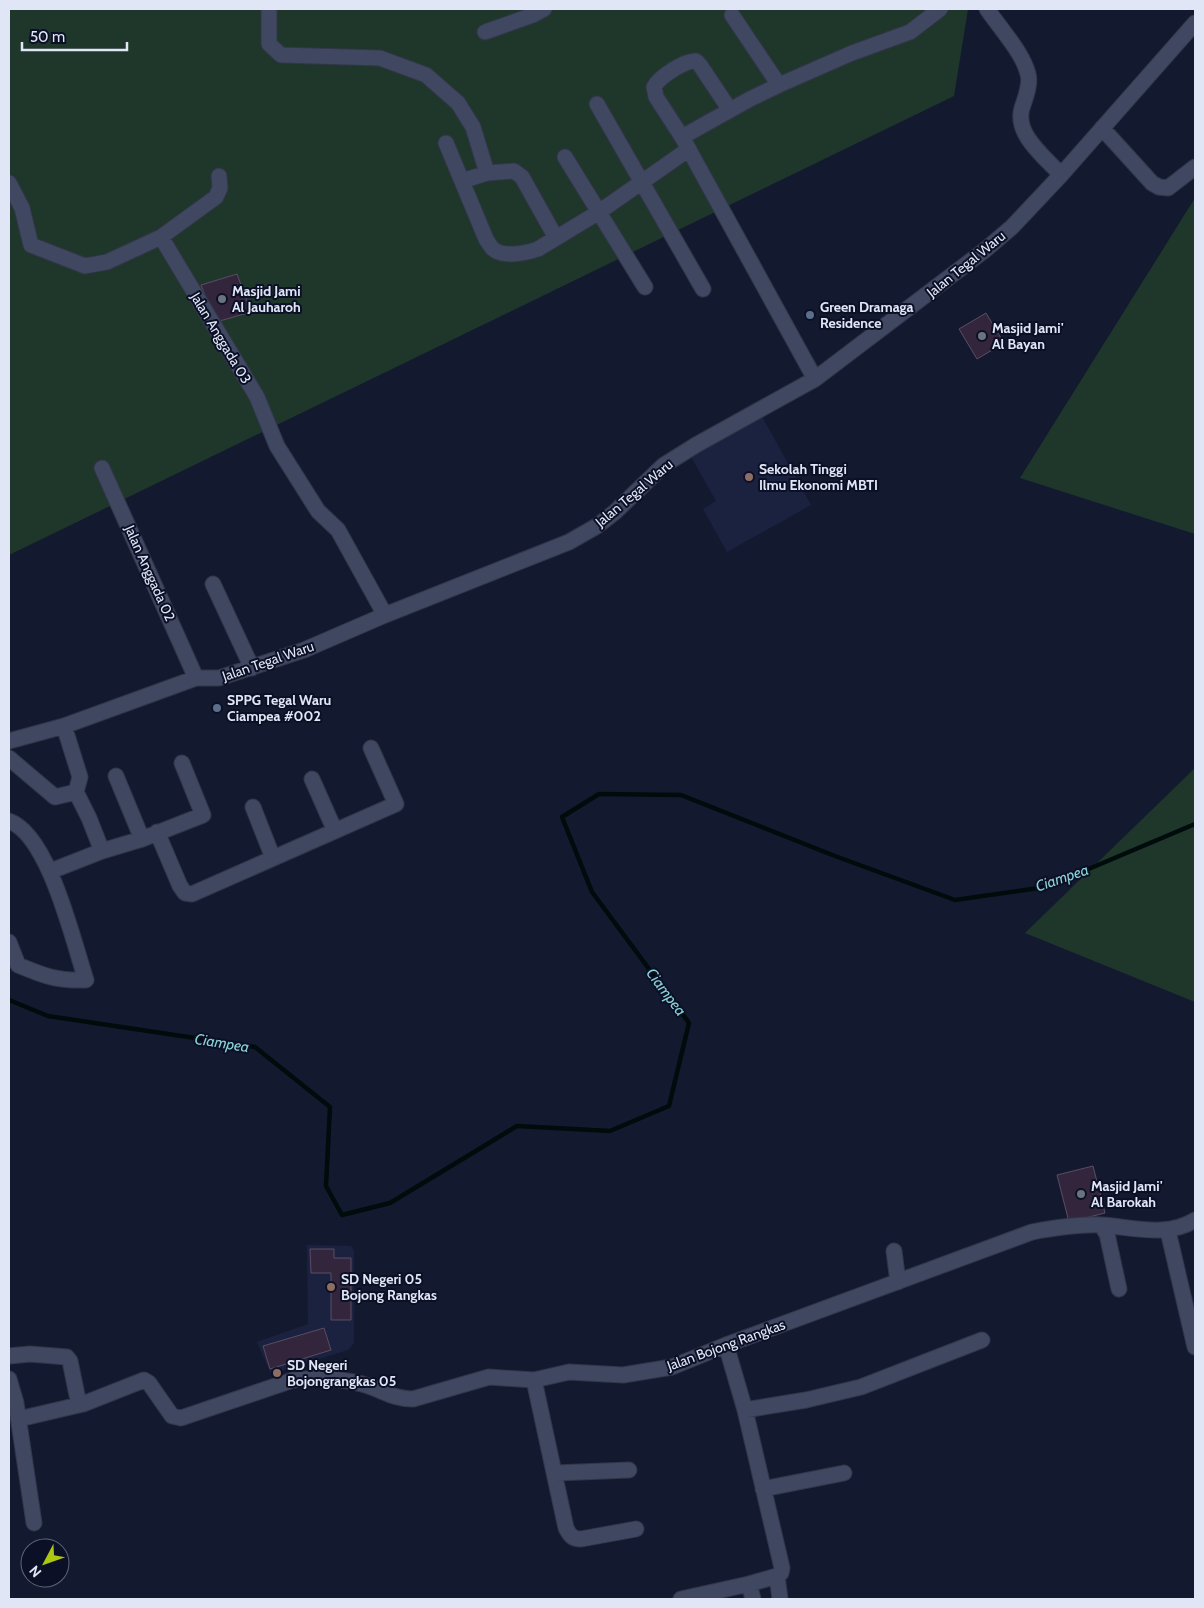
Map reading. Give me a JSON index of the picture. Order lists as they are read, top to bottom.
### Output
{
  "streets": {
    "street": [
      "Jalan Tegal Waru",
      "Jalan Anggada 03",
      "Jalan Anggada 02",
      "Jalan Bojong Rangkas"
    ]
  },
  "crossings": [
    ["Jalan Tegal Waru", "Jalan Anggada 03"],
    ["Jalan Tegal Waru", "Jalan Anggada 02"]
  ],
  "water": ["Ciampea"],
  "places": [
    "Masjid Jami Al Jauharoh",
    "Green Dramaga Residence",
    "Masjid Jami' Al Bayan",
    "Sekolah Tinggi Ilmu Ekonomi MBTI",
    "SPPG Tegal Waru Ciampea #002",
    "Masjid Jami' Al Barokah",
    "SD Negeri 05 Bojong Rangkas",
    "SD Negeri Bojongrangkas 05"
  ],
  "scale_bar": "50 m",
  "north": "bottom left"
}
